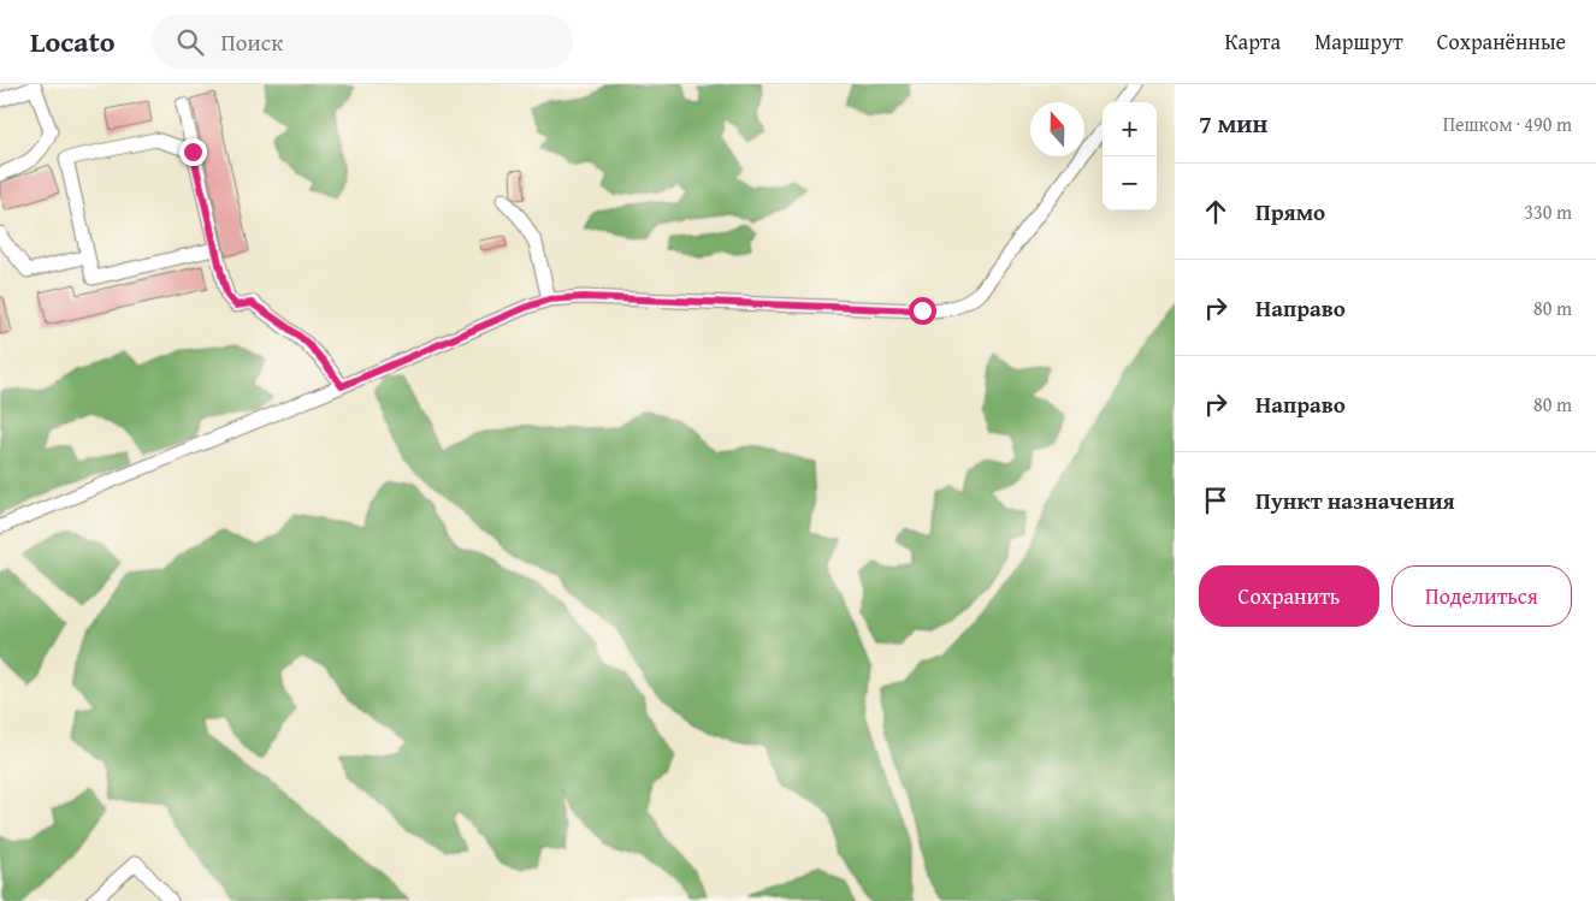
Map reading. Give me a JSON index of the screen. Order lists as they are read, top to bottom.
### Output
{
  "north": "top",
  "page": {
    "header": "Locato",
    "search": "Поиск",
    "nav": ["Карта", "Маршрут", "Сохранённые"],
    "heading": ["7 мин", "Пешком · 490 m"],
    "map_buttons": ["+", "−"],
    "list": [
      ["Прямо", "330 m"],
      ["Направо", "80 m"],
      ["Направо", "80 m"],
      "Пункт назначения"
    ],
    "buttons": ["Сохранить", "Поделиться"]
  }
}
